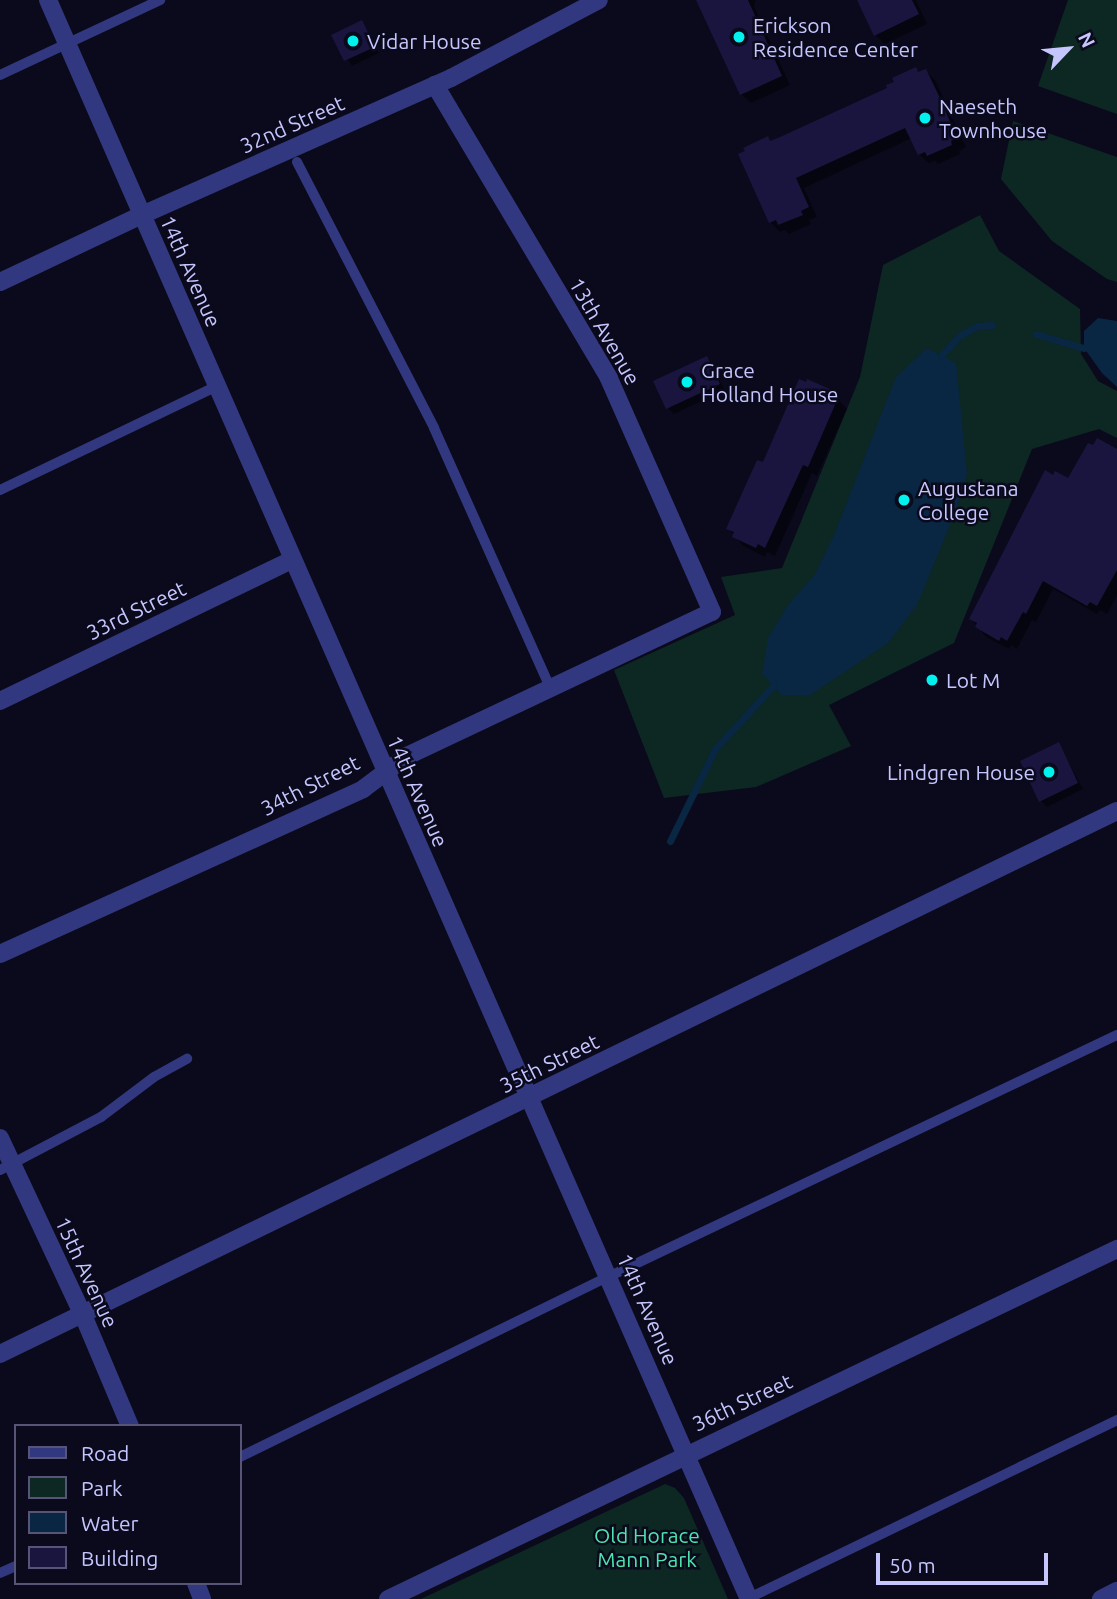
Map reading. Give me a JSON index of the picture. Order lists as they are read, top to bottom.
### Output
{
  "streets": {
    "street": [
      "32nd Street",
      "14th Avenue",
      "13th Avenue",
      "33rd Street",
      "34th Street",
      "35th Street",
      "15th Avenue",
      "36th Street"
    ]
  },
  "crossings": [
    ["32nd Street", "14th Avenue"],
    ["32nd Street", "13th Avenue"],
    ["14th Avenue", "33rd Street"],
    ["14th Avenue", "34th Street"],
    ["14th Avenue", "35th Street"],
    ["14th Avenue", "36th Street"],
    ["13th Avenue", "34th Street"],
    ["35th Street", "15th Avenue"]
  ],
  "parks": ["Old Horace Mann Park"],
  "places": [
    "Erickson Residence Center",
    "Vidar House",
    "Naeseth Townhouse",
    "Grace Holland House",
    "Augustana College",
    "Lot M",
    "Lindgren House"
  ],
  "legend": [
    "Road",
    "Park",
    "Water",
    "Building"
  ],
  "scale_bar": "50 m",
  "north": "top right"
}
